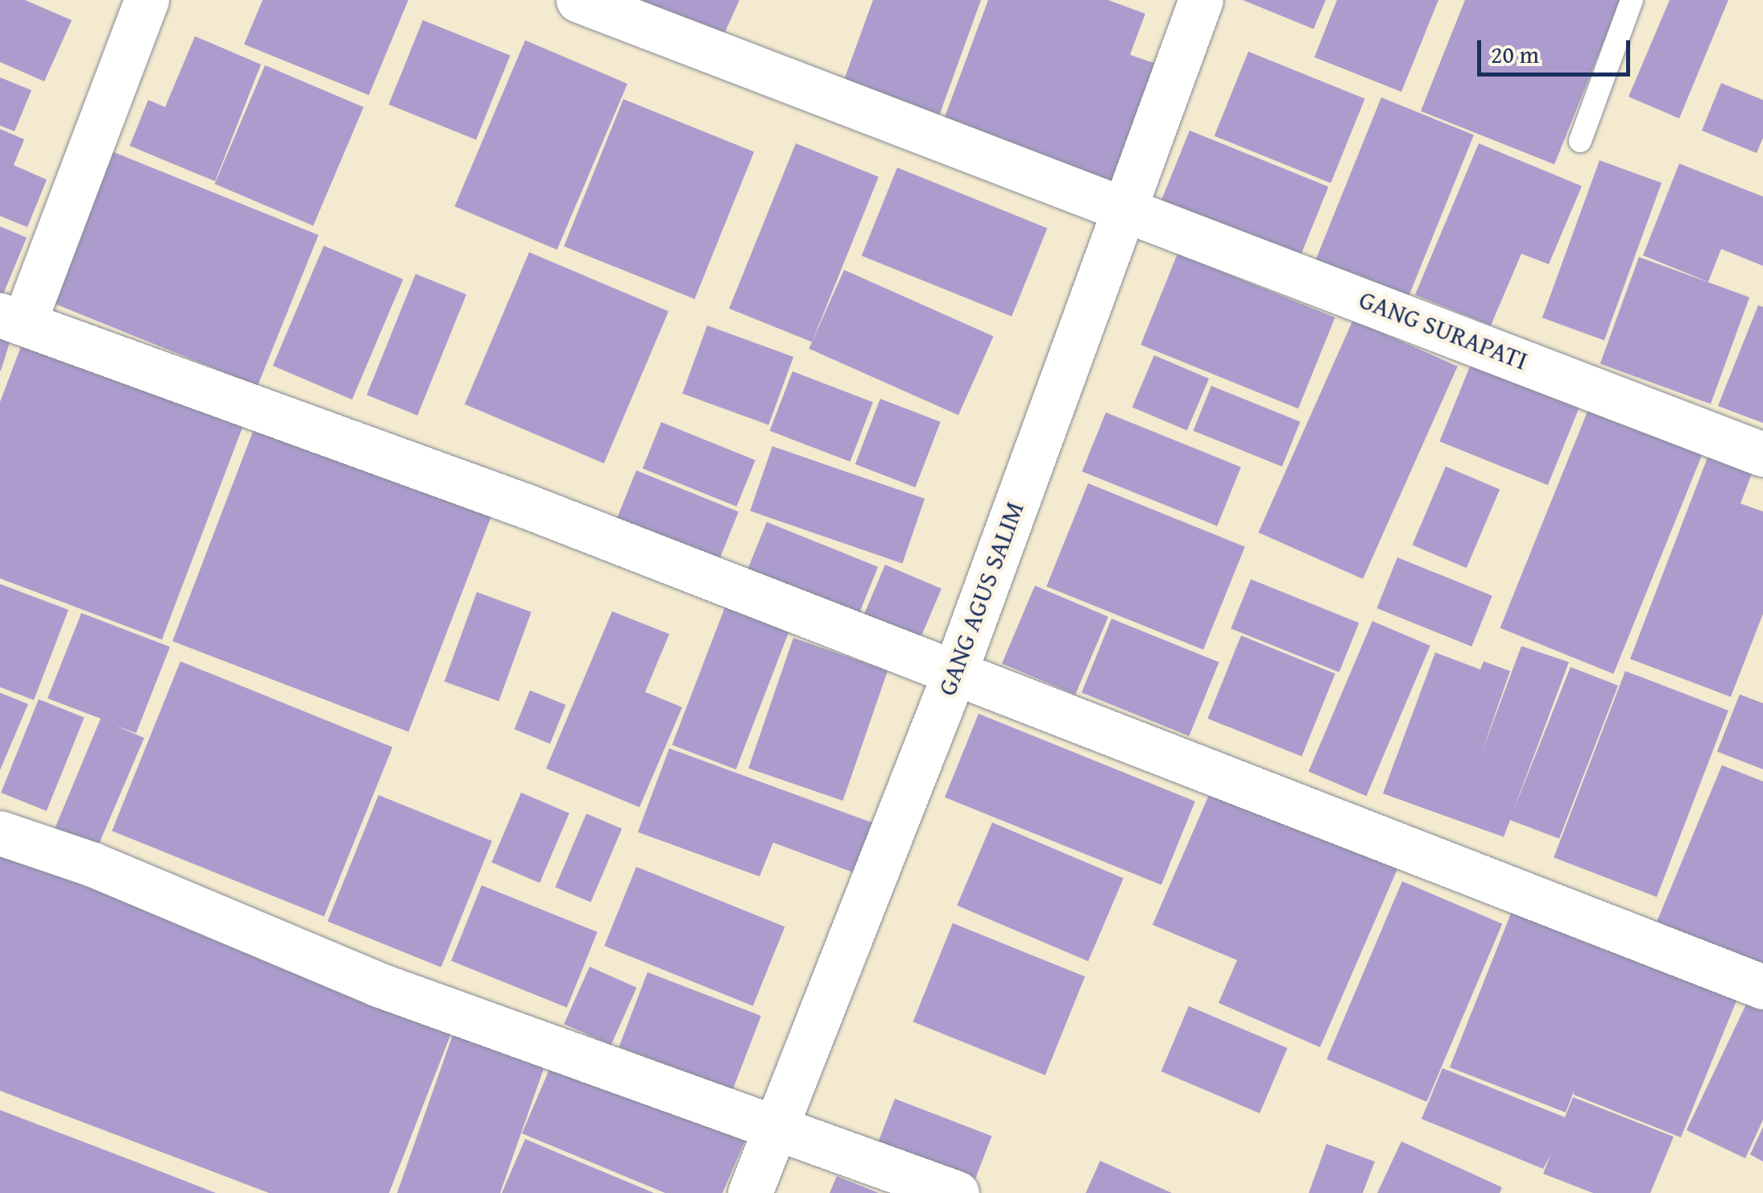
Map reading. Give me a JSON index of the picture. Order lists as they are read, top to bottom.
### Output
{
  "streets": {
    "street": ["GANG SURAPATI", "GANG AGUS SALIM"]
  },
  "crossings": [
    ["GANG SURAPATI", "GANG AGUS SALIM"]
  ],
  "scale_bar": "20 m"
}
